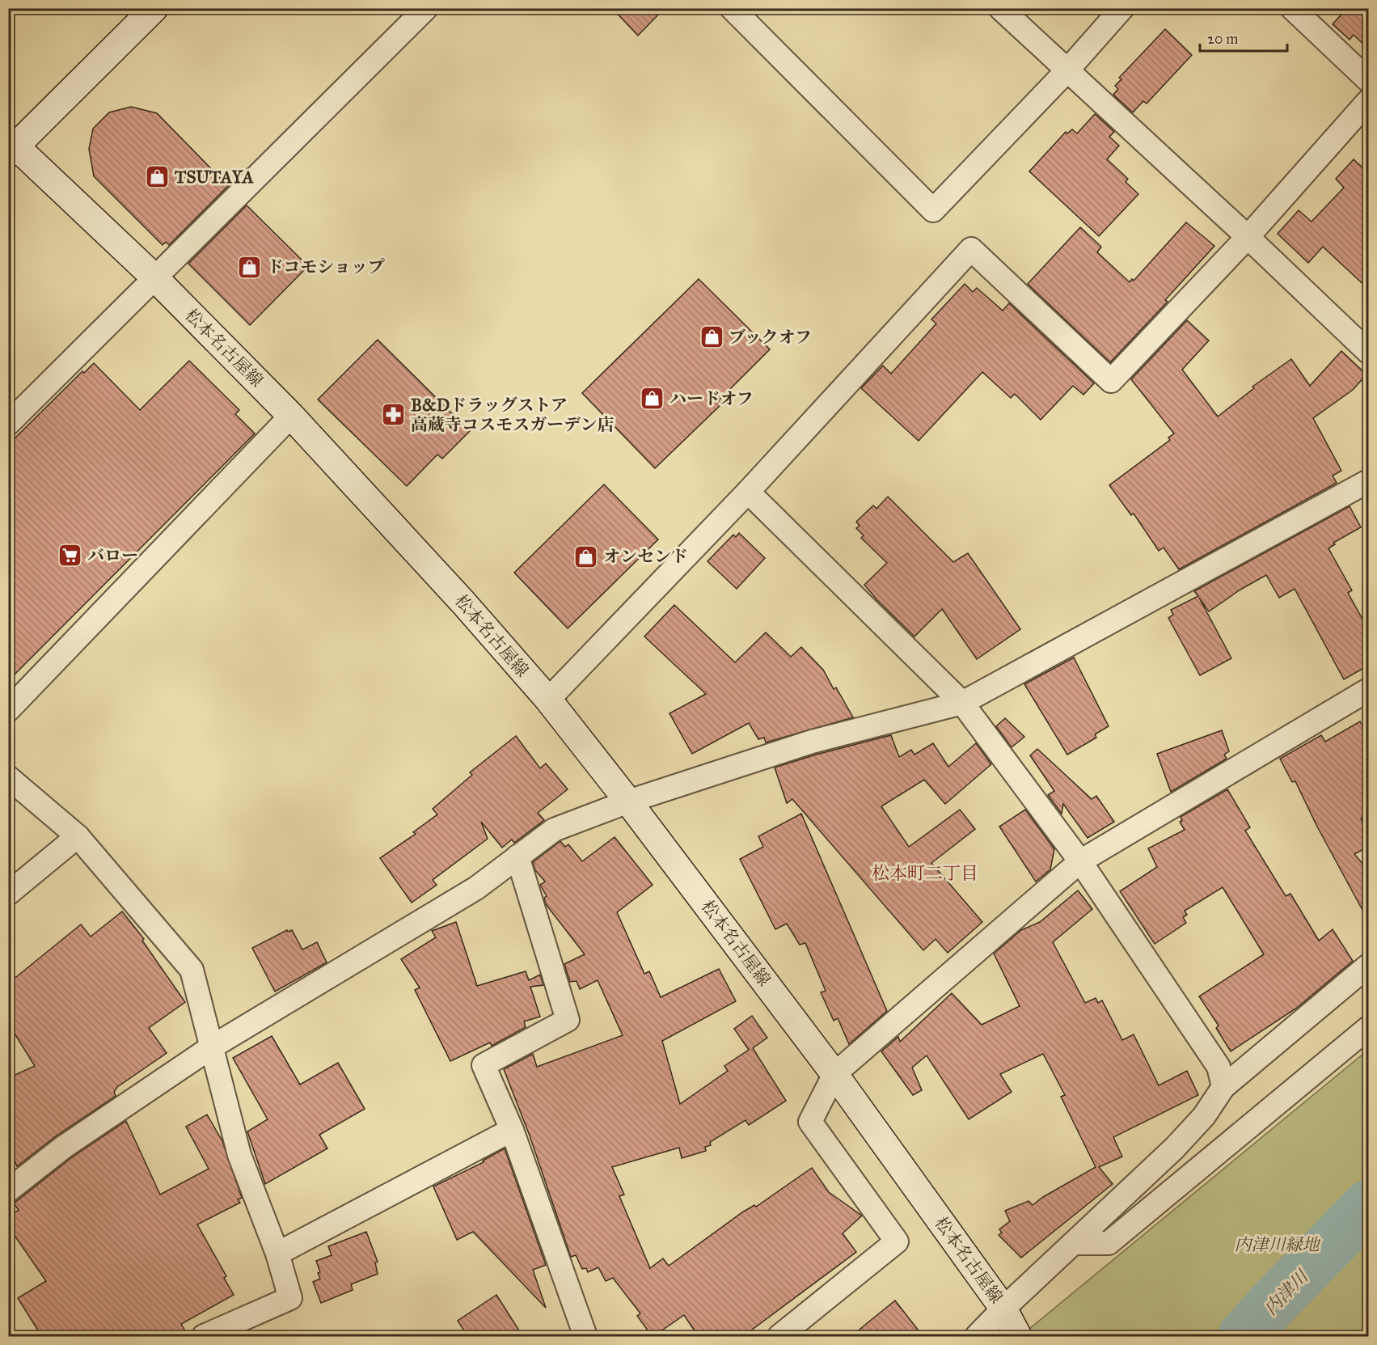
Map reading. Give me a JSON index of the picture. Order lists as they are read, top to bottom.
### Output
{
  "streets": {
    "main road": ["松本名古屋線"]
  },
  "districts": ["松本町二丁目"],
  "water": ["内津川"],
  "parks": ["内津川緑地"],
  "places": {
    "shop": [
      "TSUTAYA",
      "ドコモショップ",
      "ブックオフ",
      "ハードオフ",
      "オンセンド"
    ],
    "pharmacy": ["B&Dドラッグストア 高蔵寺コスモスガーデン店"],
    "supermarket": ["バロー"]
  },
  "scale_bar": "20 m"
}
